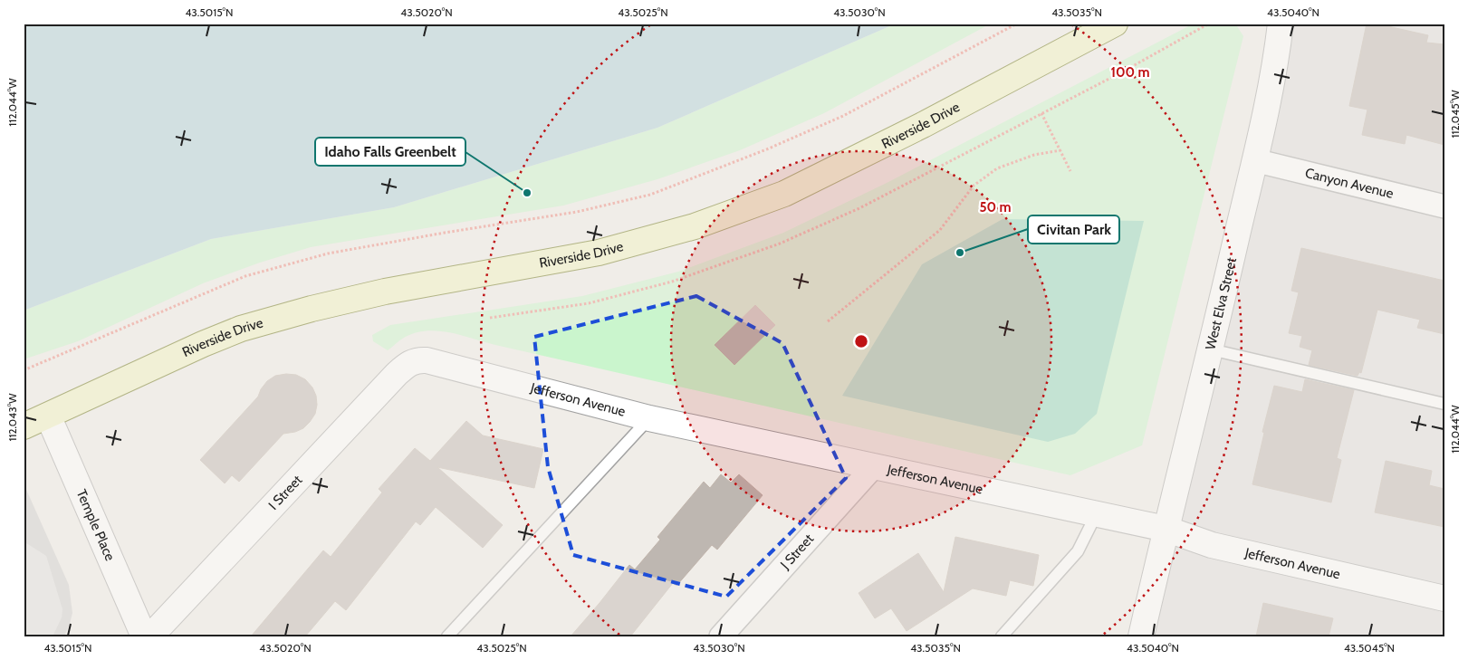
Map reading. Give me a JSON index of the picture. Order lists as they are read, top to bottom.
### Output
{
  "streets": {
    "main road": ["Riverside Drive"],
    "street": [
      "Canyon Avenue",
      "West Elva Street",
      "Jefferson Avenue",
      "I Street",
      "Temple Place",
      "J Street"
    ]
  },
  "crossings": [
    ["Riverside Drive", "Temple Place"],
    ["Canyon Avenue", "West Elva Street"],
    ["West Elva Street", "Jefferson Avenue"],
    ["Jefferson Avenue", "I Street"],
    ["Jefferson Avenue", "J Street"]
  ],
  "places": ["Idaho Falls Greenbelt", "Civitan Park"],
  "coordinates": [
    "43.5015°N",
    "43.5020°N",
    "43.5025°N",
    "43.5030°N",
    "43.5035°N",
    "43.5040°N",
    "112.044°W",
    "112.045°W",
    "112.043°W",
    "43.5045°N"
  ],
  "rings": ["100 m", "50 m"]
}
